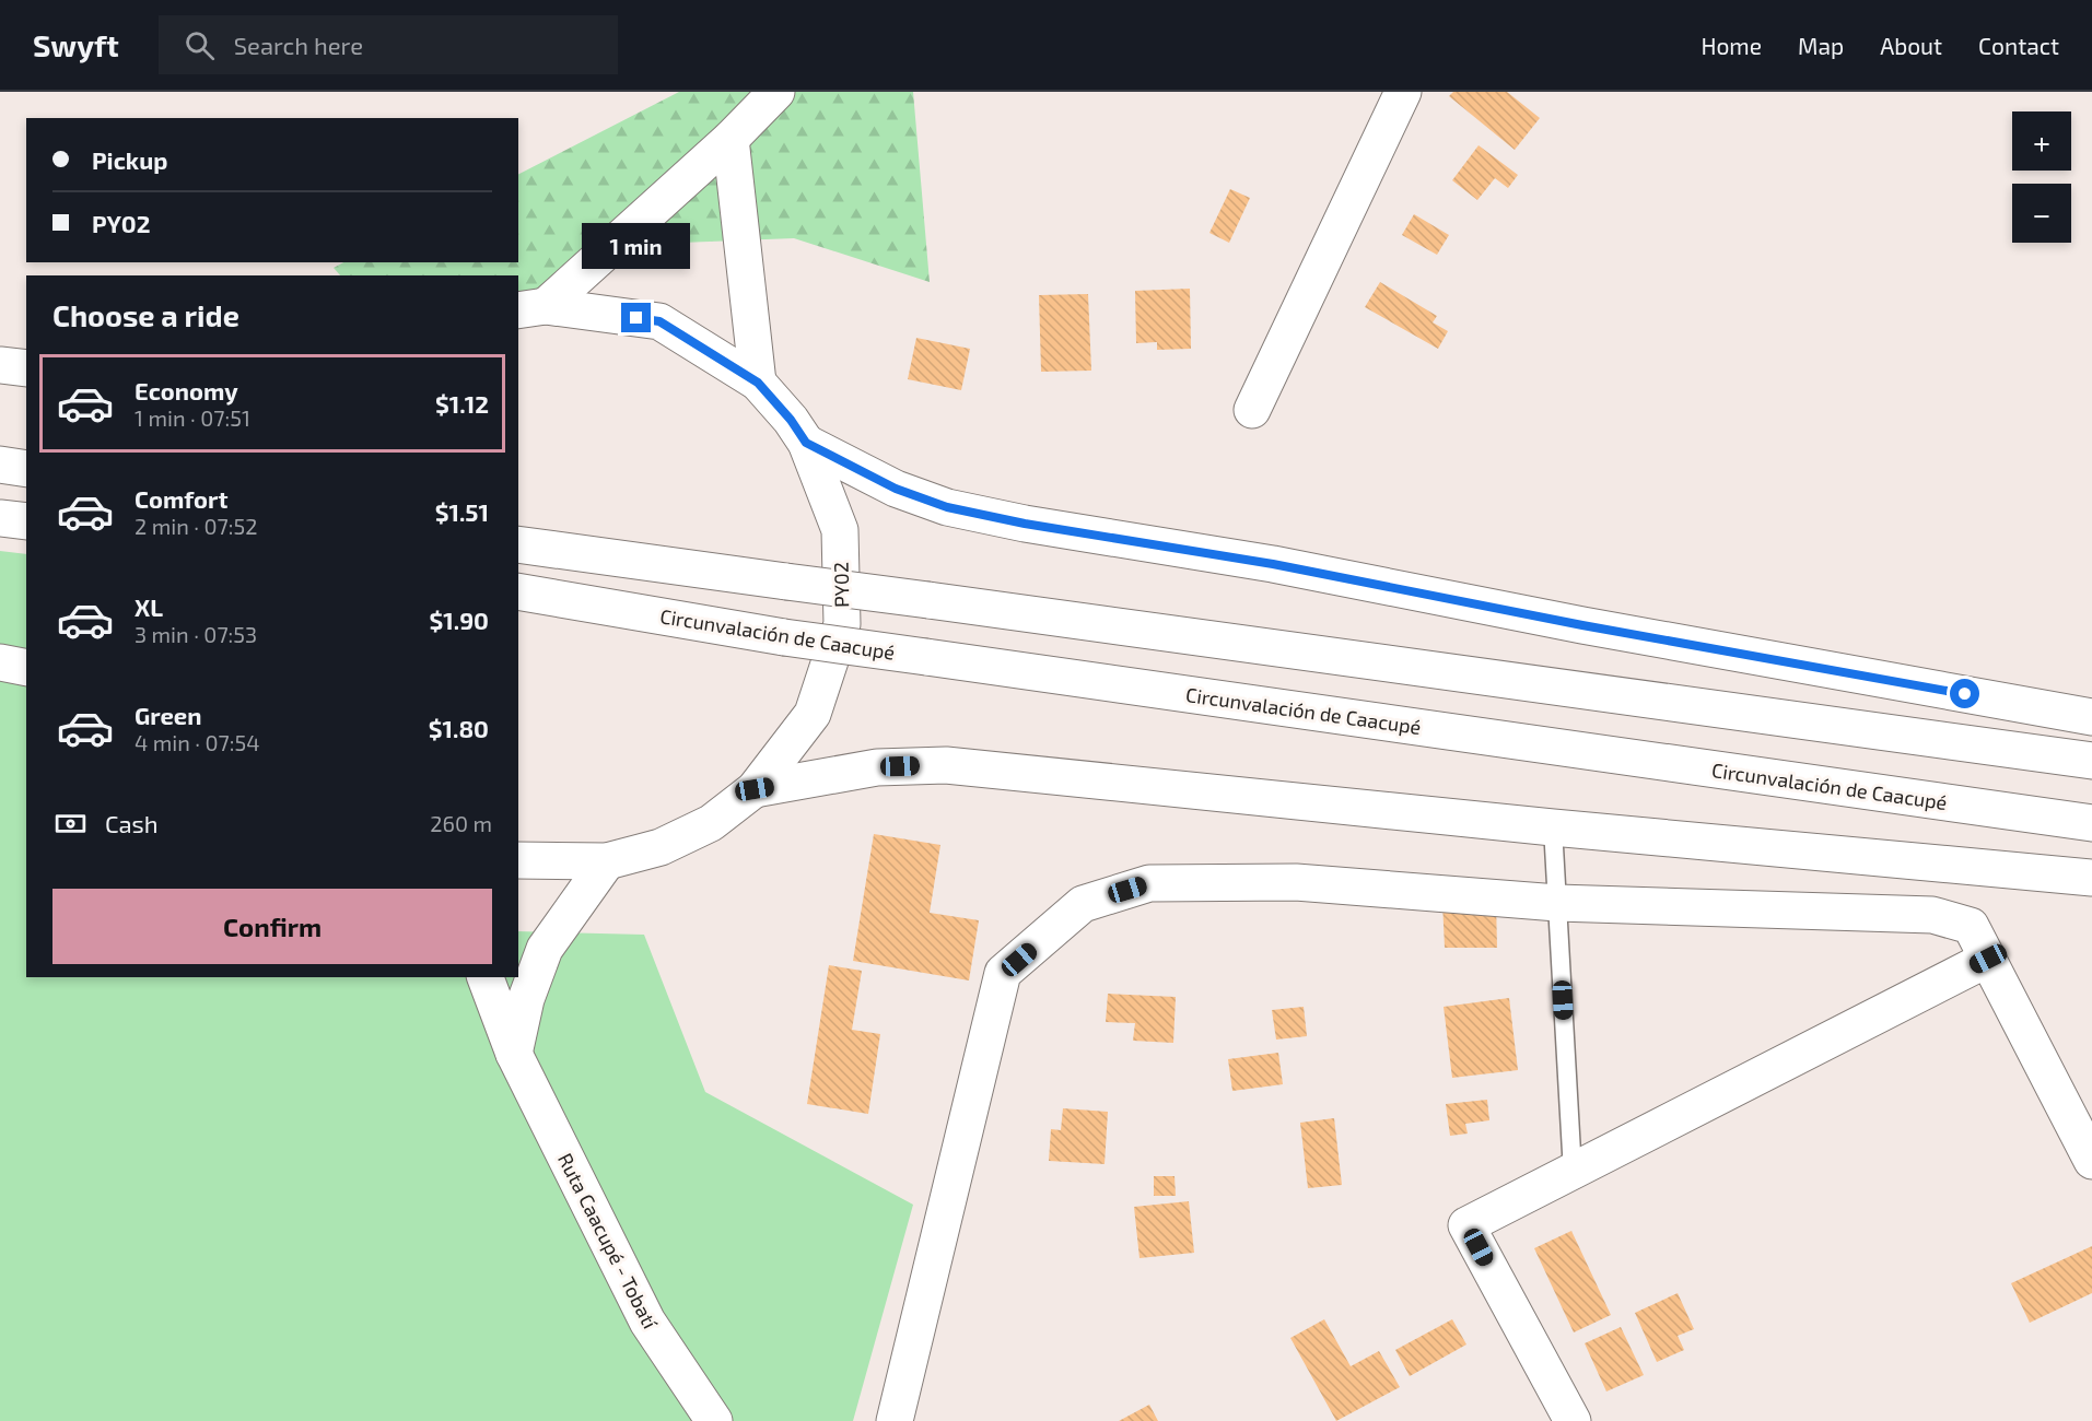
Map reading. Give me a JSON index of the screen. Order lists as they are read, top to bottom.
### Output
{
  "streets": {
    "main road": ["PY02", "Circunvalación de Caacupé", "Ruta Caacupé - Tobatí"]
  },
  "page": {
    "header": "Swyft",
    "search": "Search here",
    "nav": [
      "Home",
      "Map",
      "About",
      "Contact"
    ],
    "map_buttons": ["+", "−"],
    "banner": ["Pickup", "PY02"],
    "bubble": "1 min",
    "heading": "Choose a ride",
    "list": [
      {
        "name": "Economy",
        "note": "1 min · 07:51",
        "value": "$1.12"
      },
      {
        "name": "Comfort",
        "note": "2 min · 07:52",
        "value": "$1.51"
      },
      {
        "name": "XL",
        "note": "3 min · 07:53",
        "value": "$1.90"
      },
      {
        "name": "Green",
        "note": "4 min · 07:54",
        "value": "$1.80"
      }
    ],
    "pay": ["Cash", "260 m"],
    "buttons": "Confirm"
  }
}
